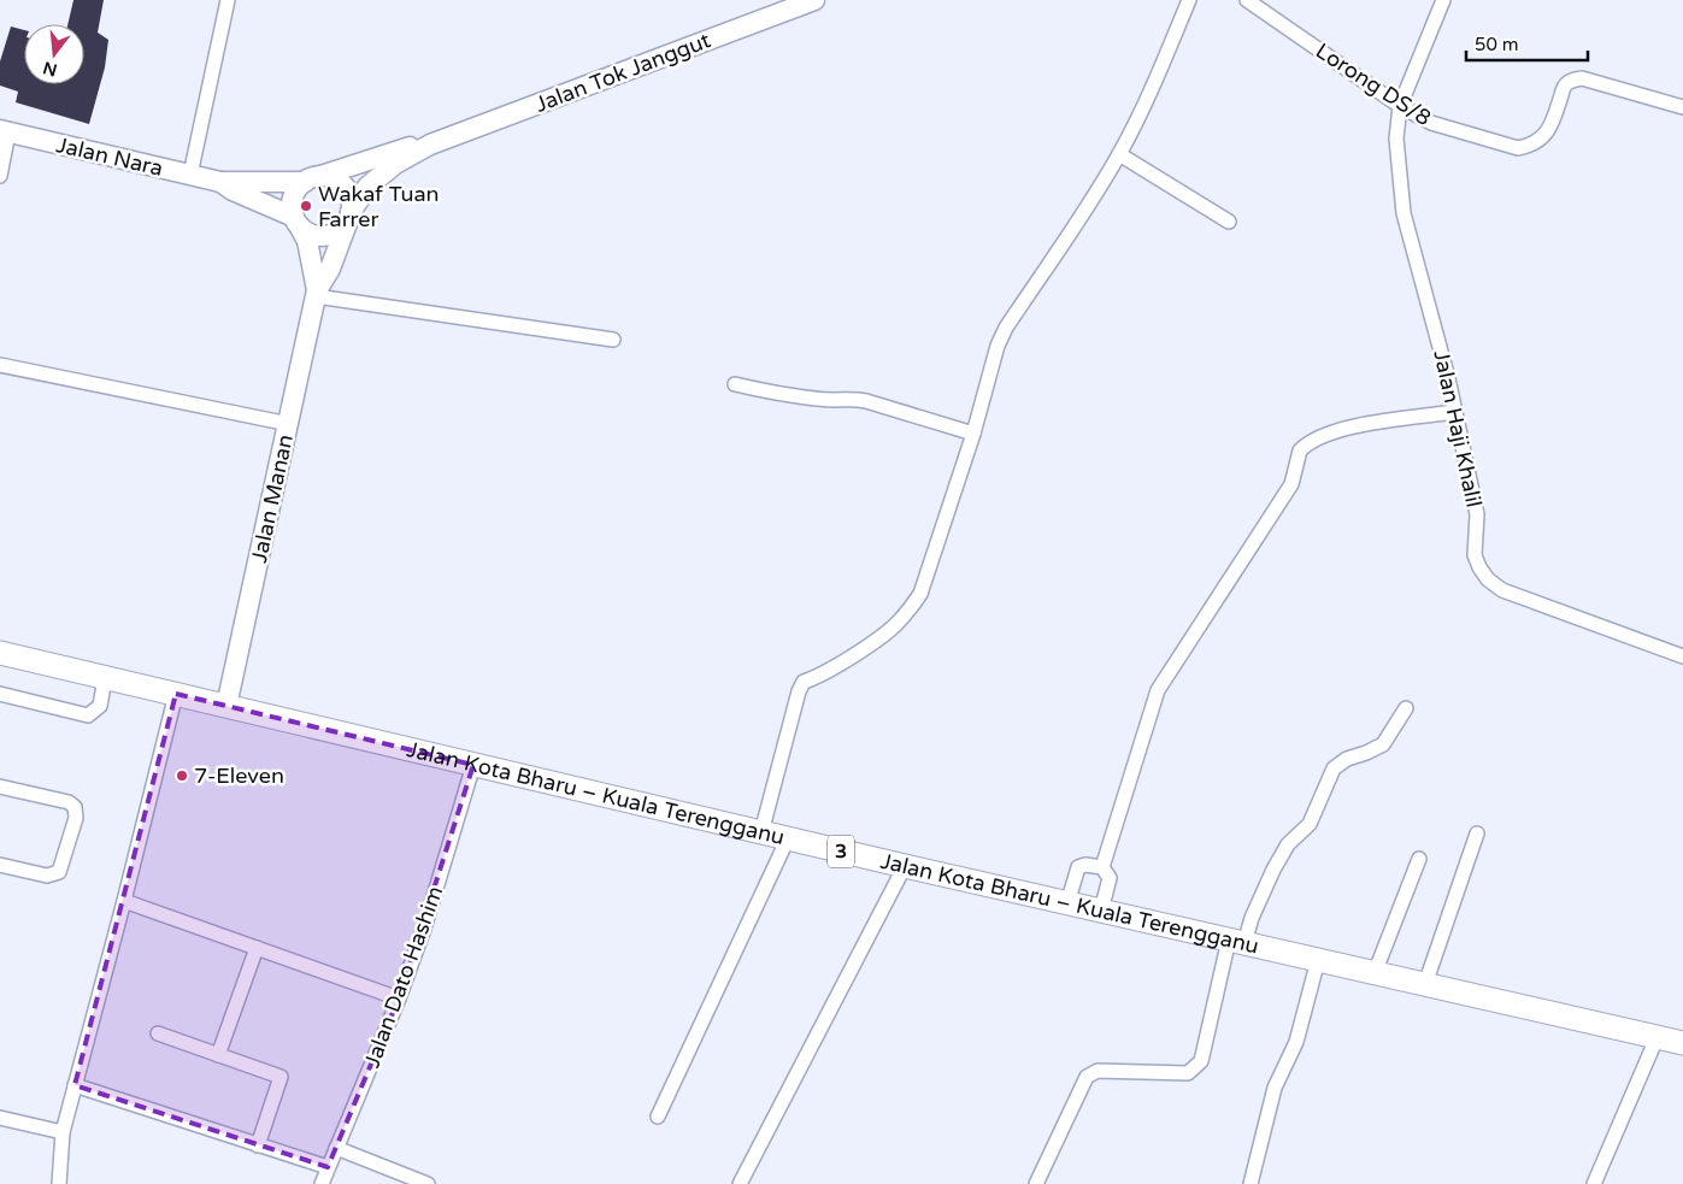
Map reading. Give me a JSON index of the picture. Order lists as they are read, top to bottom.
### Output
{
  "streets": {
    "main road": [
      "Jalan Tok Janggut",
      "Jalan Nara",
      "Jalan Manan",
      "Jalan Kota Bharu – Kuala Terengganu",
      "3"
    ],
    "street": ["Lorong DS/8", "Jalan Haji Khalil", "Jalan Dato Hashim"]
  },
  "crossings": [
    ["Jalan Tok Janggut", "Jalan Nara"],
    ["Jalan Tok Janggut", "Jalan Manan"],
    ["Lorong DS/8", "Jalan Haji Khalil"],
    ["Jalan Nara", "Jalan Manan"],
    ["Jalan Manan", "Jalan Kota Bharu – Kuala Terengganu"],
    ["Jalan Kota Bharu – Kuala Terengganu", "Jalan Dato Hashim"]
  ],
  "places": ["Wakaf Tuan Farrer", "7-Eleven"],
  "scale_bar": "50 m",
  "north": "bottom"
}
